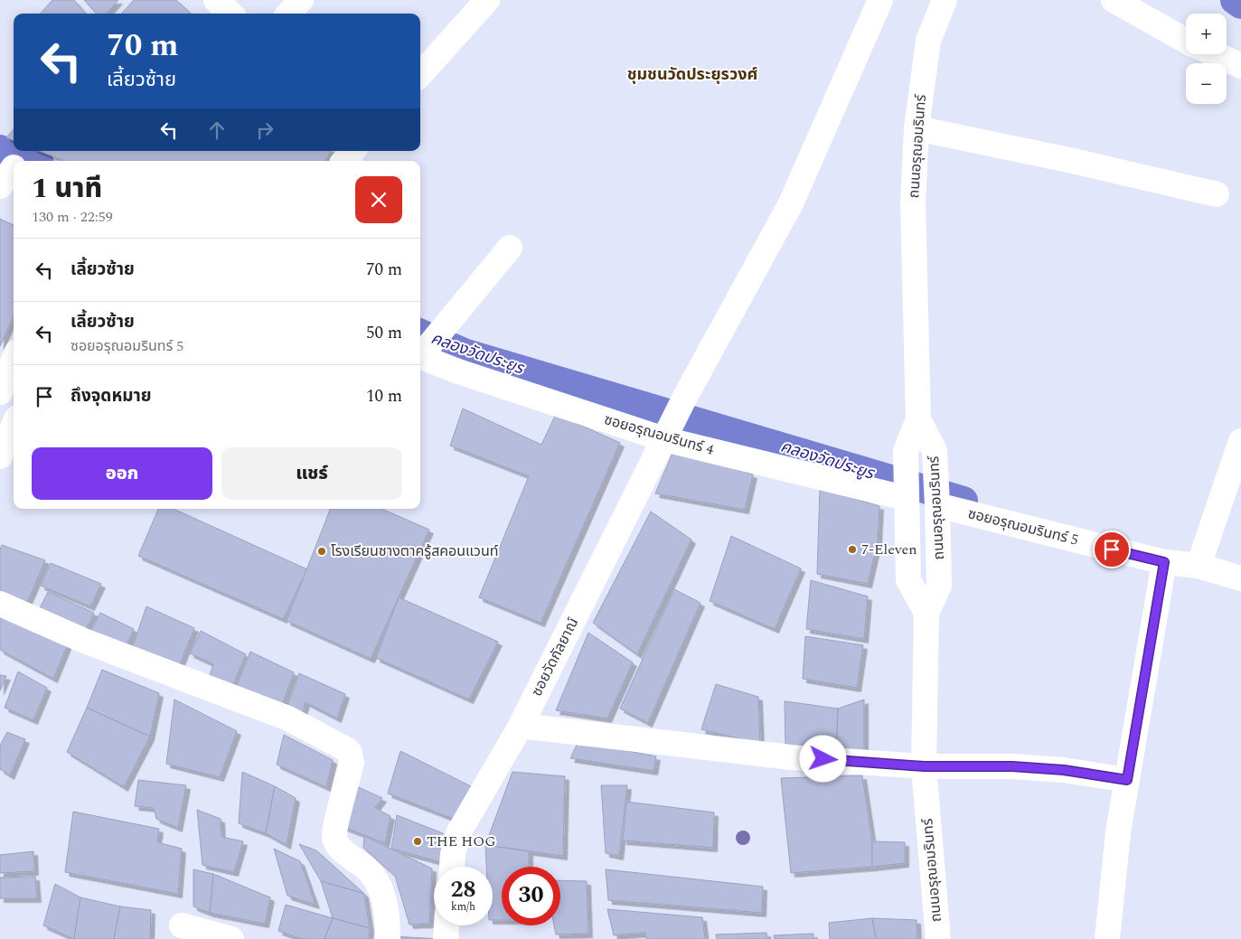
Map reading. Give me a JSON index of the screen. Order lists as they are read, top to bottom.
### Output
{
  "streets": {
    "street": [
      "ถนนอรุณอมรินทร์",
      "ซอยอรุณอมรินทร์ 4",
      "ซอยอรุณอมรินทร์ 5",
      "ซอยวัดกัลยาณ์"
    ]
  },
  "crossings": [
    ["ถนนอรุณอมรินทร์", "ซอยอรุณอมรินทร์ 5"],
    ["ซอยอรุณอมรินทร์ 4", "ซอยวัดกัลยาณ์"]
  ],
  "districts": ["ชุมชนวัดประยุรวงศ์"],
  "water": ["คลองวัดประยูร"],
  "places": ["7-Eleven", "โรงเรียนซางตาครู้สคอนแวนท์", "THE HOG"],
  "page": {
    "map_buttons": ["+", "−"],
    "turn": ["70 m", "เลี้ยวซ้าย"],
    "heading": ["1 นาที", "130 m · 22:59"],
    "list": [
      {
        "name": "เลี้ยวซ้าย",
        "value": "70 m"
      },
      {
        "name": "เลี้ยวซ้าย",
        "note": "ซอยอรุณอมรินทร์ 5",
        "value": "50 m"
      },
      {
        "name": "ถึงจุดหมาย",
        "value": "10 m"
      }
    ],
    "buttons": ["ออก", "แชร์"],
    "speed": "28 km/h",
    "limit": "30"
  }
}
